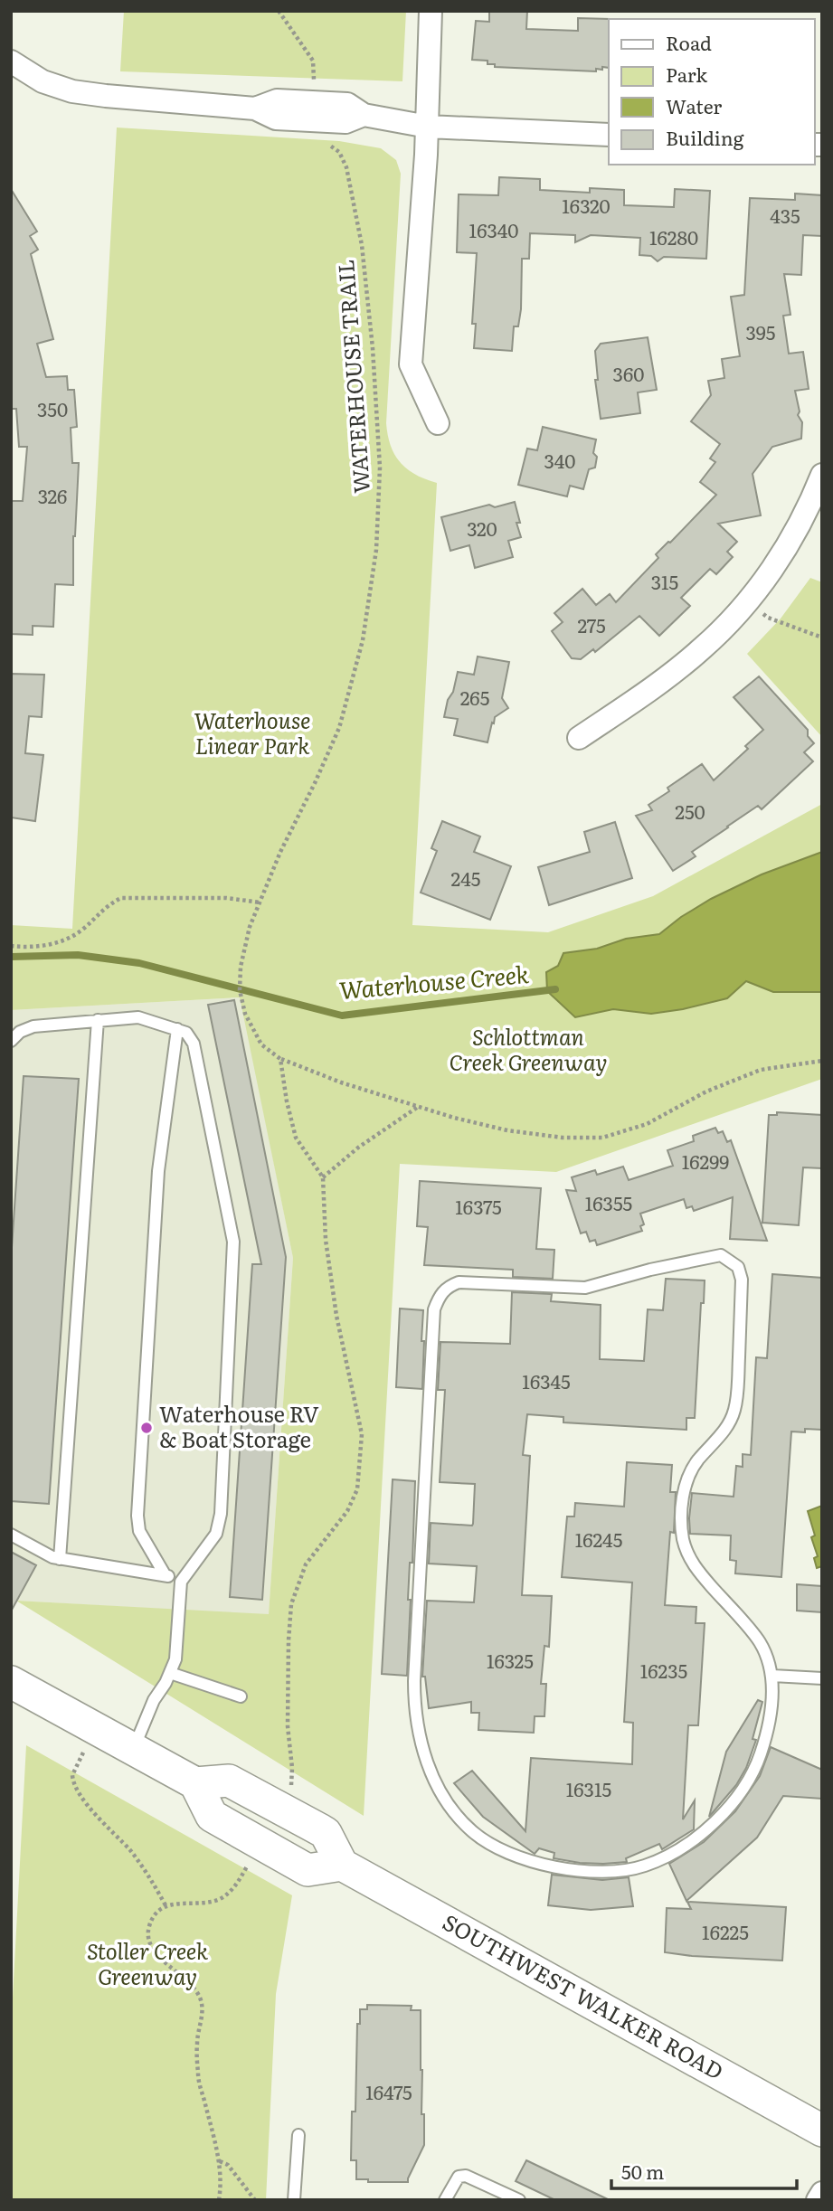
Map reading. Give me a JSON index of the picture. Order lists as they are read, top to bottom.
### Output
{
  "streets": {
    "main road": ["SOUTHWEST WALKER ROAD"],
    "path": ["WATERHOUSE TRAIL"]
  },
  "water": ["Waterhouse Creek"],
  "parks": ["Waterhouse Linear Park", "Schlottman Creek Greenway", "Stoller Creek Greenway"],
  "places": ["Waterhouse RV & Boat Storage"],
  "house_numbers": [
    "16320",
    "435",
    "16340",
    "16280",
    "395",
    "360",
    "350",
    "340",
    "326",
    "320",
    "315",
    "275",
    "265",
    "250",
    "245",
    "16299",
    "16355",
    "16375",
    "16345",
    "16245",
    "16325",
    "16235",
    "16315",
    "16225",
    "16475"
  ],
  "legend": [
    "Road",
    "Park",
    "Water",
    "Building"
  ],
  "scale_bar": "50 m"
}
